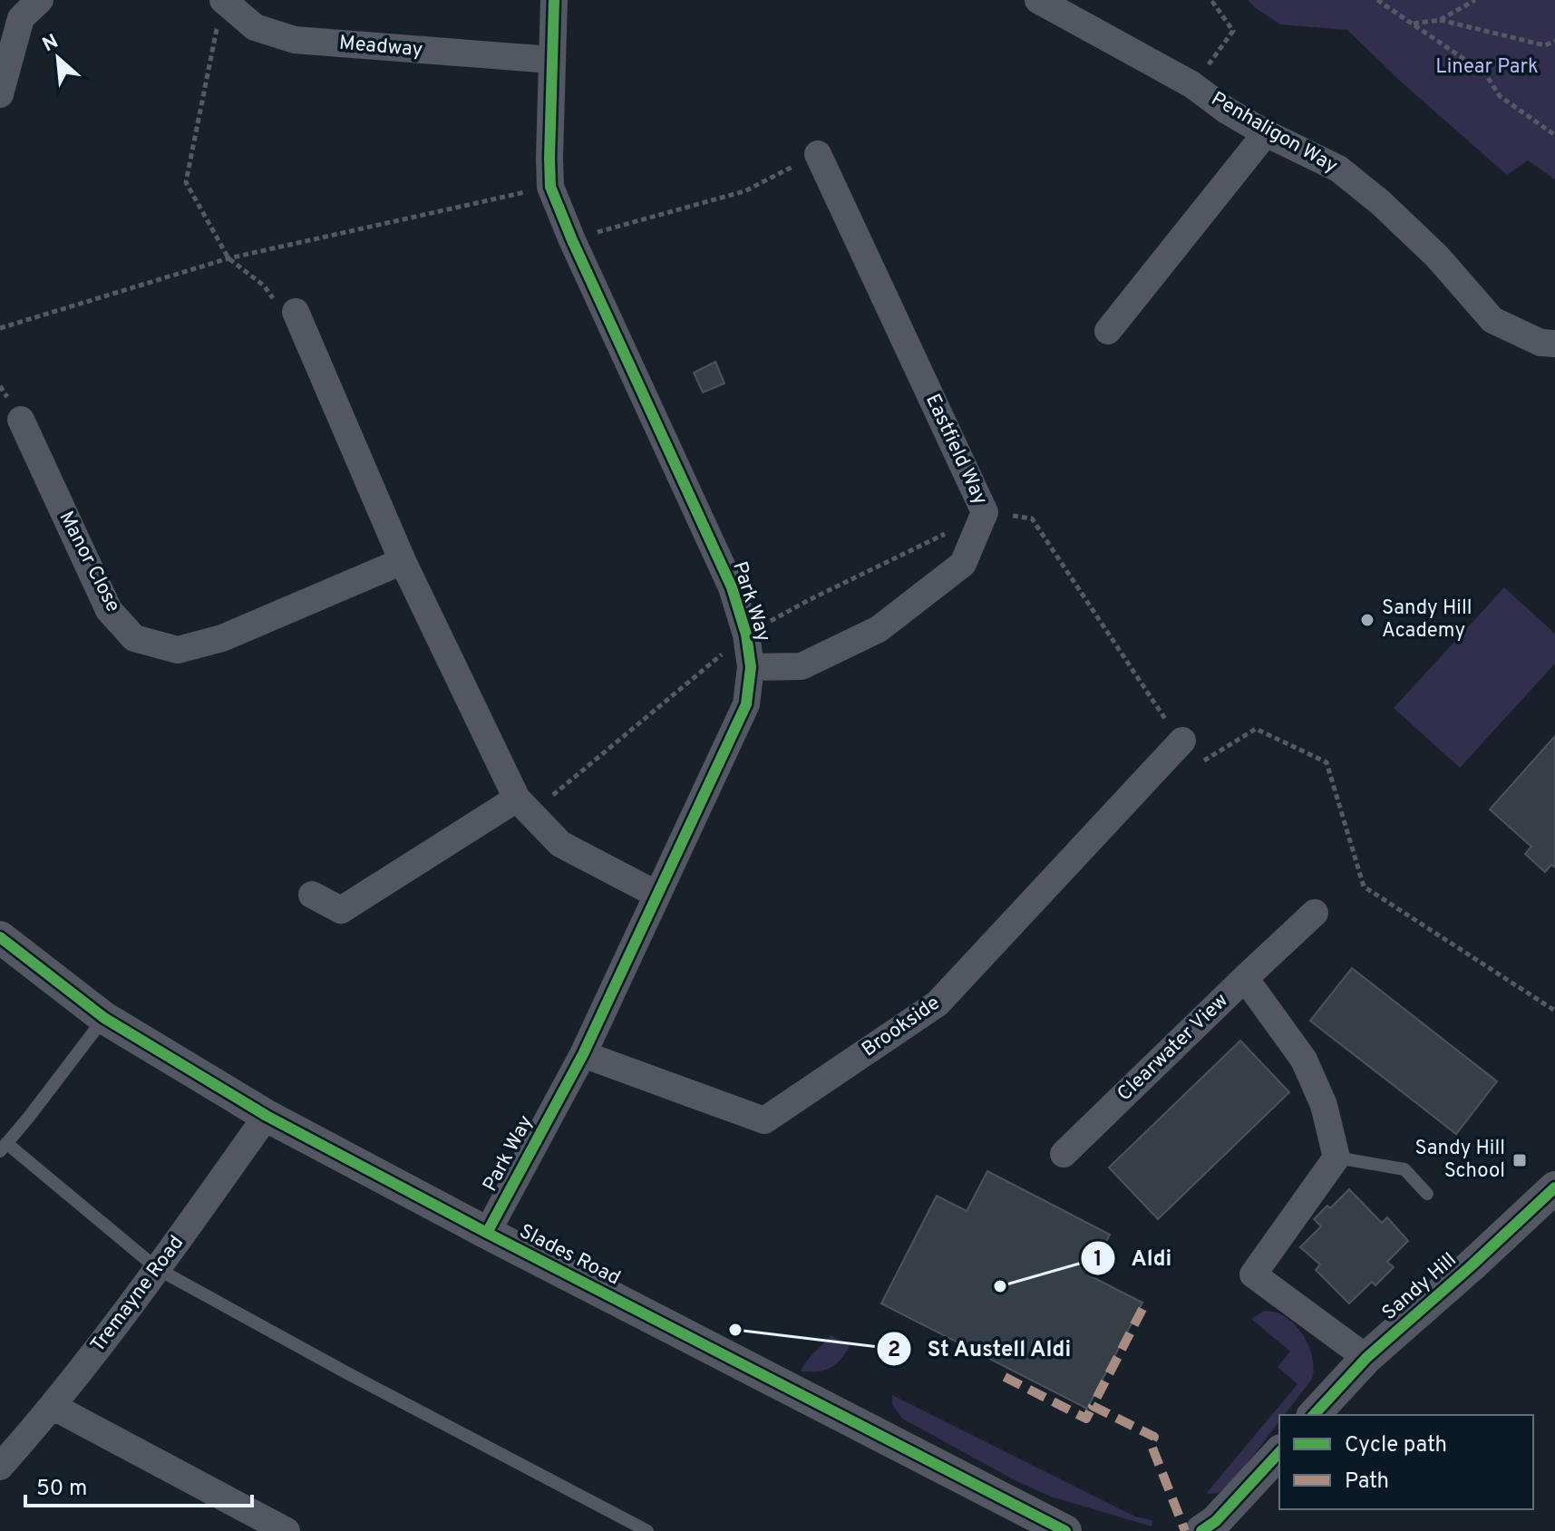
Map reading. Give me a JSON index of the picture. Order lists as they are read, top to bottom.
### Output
{
  "streets": {
    "street": [
      "Meadway",
      "Penhaligon Way",
      "Eastfield Way",
      "Manor Close",
      "Park Way",
      "Brookside",
      "Clearwater View",
      "Slades Road",
      "Sandy Hill",
      "Tremayne Road"
    ]
  },
  "crossings": [
    ["Meadway", "Park Way"],
    ["Eastfield Way", "Park Way"],
    ["Park Way", "Brookside"],
    ["Park Way", "Slades Road"],
    ["Slades Road", "Tremayne Road"]
  ],
  "parks": ["Linear Park"],
  "places": {
    "other": ["Sandy Hill Academy", "Aldi", "St Austell Aldi"],
    "transit": ["Sandy Hill School"]
  },
  "legend": ["Cycle path", "Path"],
  "scale_bar": "50 m",
  "north": "top left"
}
